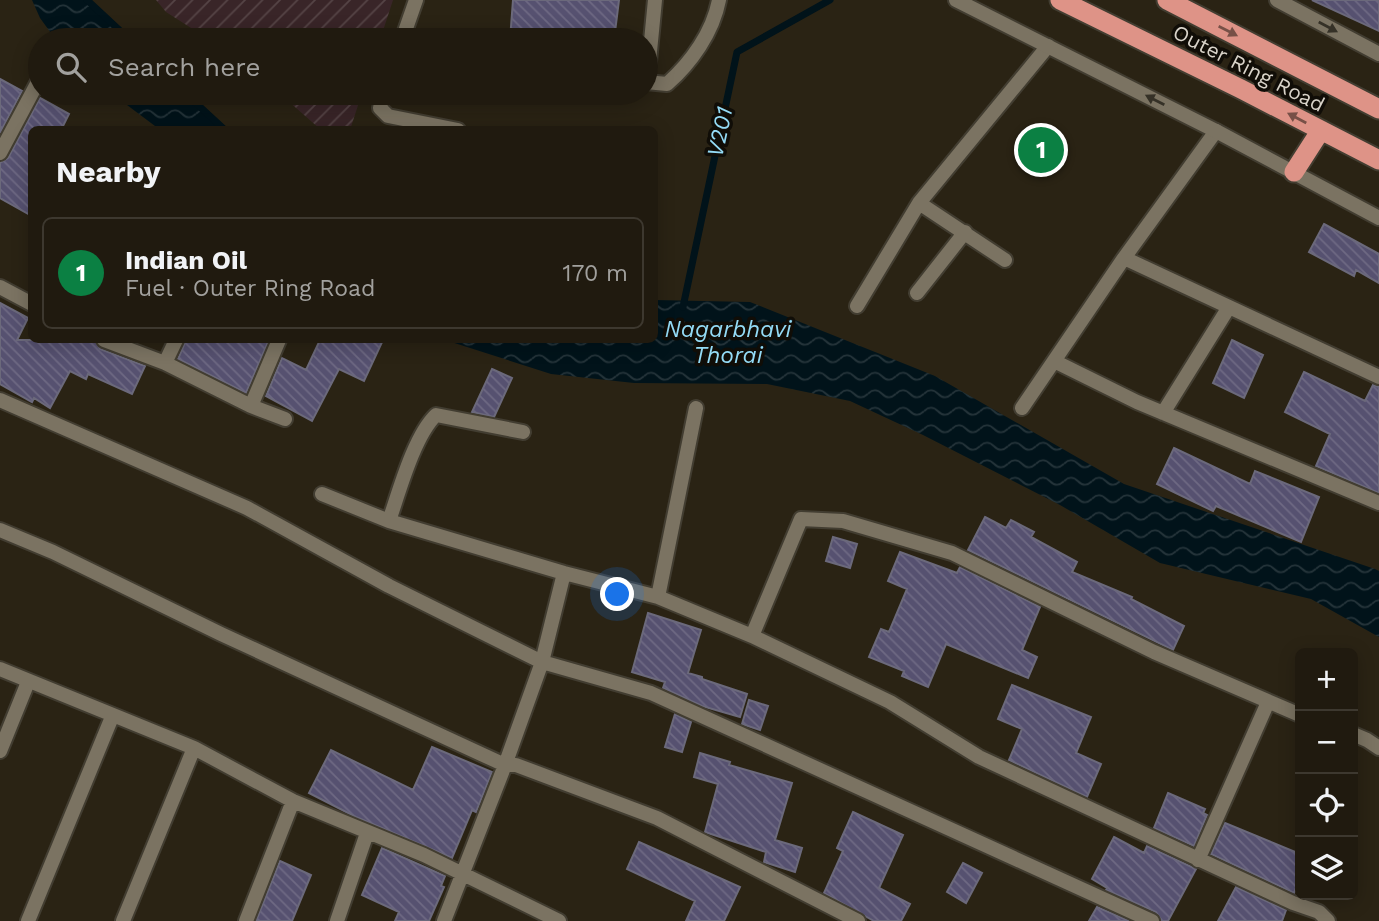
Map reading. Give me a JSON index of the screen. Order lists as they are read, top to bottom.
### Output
{
  "streets": {
    "highway": ["Outer Ring Road"]
  },
  "water": ["V201", "Nagarbhavi Thorai"],
  "page": {
    "search": "Search here",
    "pins": "1",
    "heading": "Nearby",
    "list": [
      {
        "mark": "1",
        "name": "Indian Oil",
        "note": "Fuel · Outer Ring Road",
        "value": "170 m"
      }
    ],
    "map_buttons": ["+", "−"]
  }
}
